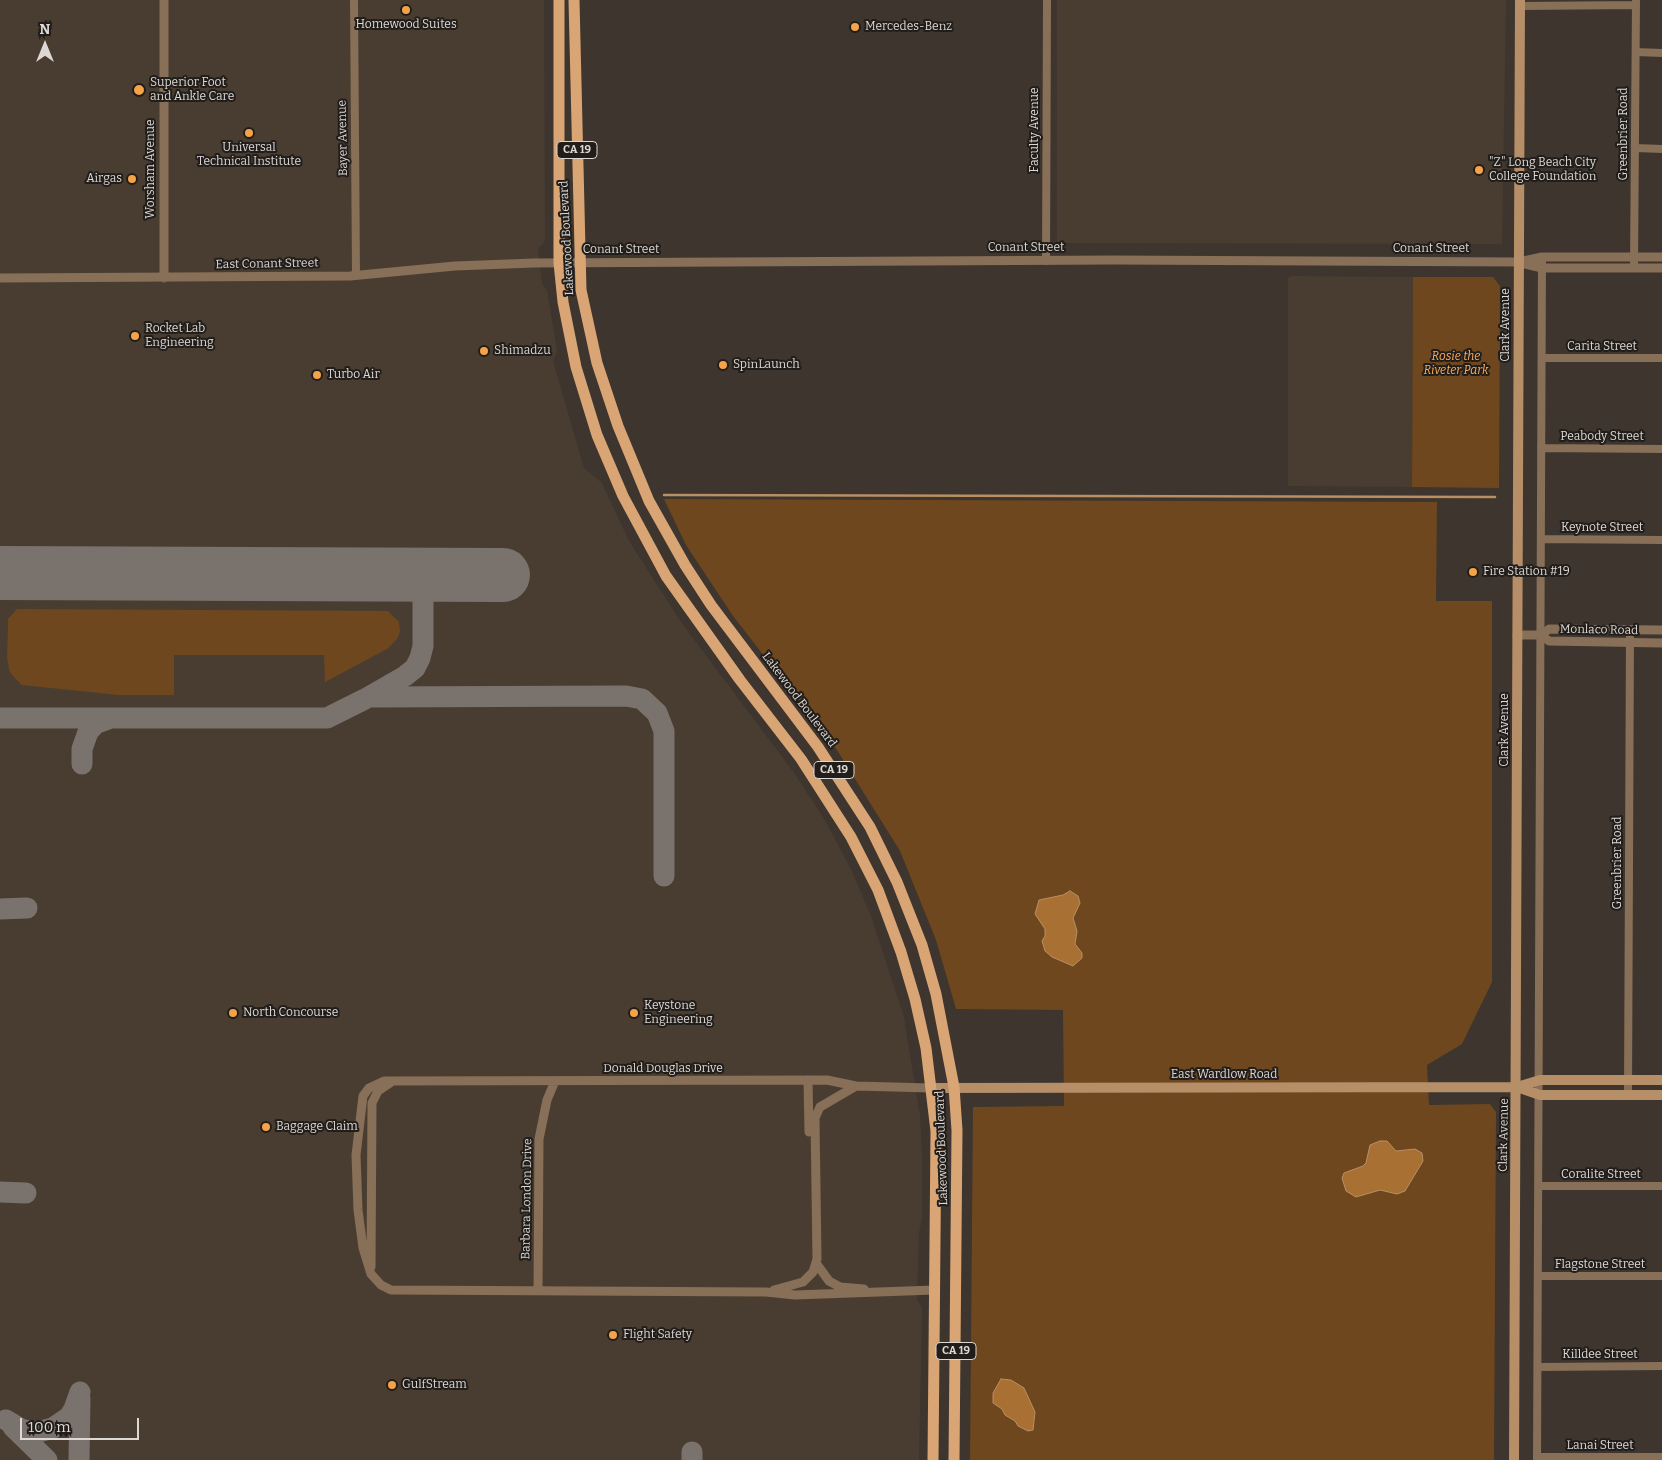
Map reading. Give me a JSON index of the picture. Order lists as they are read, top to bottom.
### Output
{
  "streets": {
    "main road": [
      "CA 19",
      "Lakewood Boulevard",
      "Clark Avenue",
      "East Wardlow Road"
    ],
    "street": [
      "Faculty Avenue",
      "Greenbrier Road",
      "Bayer Avenue",
      "Worsham Avenue",
      "Conant Street",
      "East Conant Street",
      "Carita Street",
      "Peabody Street",
      "Keynote Street",
      "Monlaco Road",
      "Donald Douglas Drive",
      "Coralite Street",
      "Barbara London Drive",
      "Flagstone Street",
      "Killdee Street",
      "Lanai Street"
    ]
  },
  "crossings": [
    ["Faculty Avenue", "Conant Street"],
    ["Greenbrier Road", "Conant Street"],
    ["Greenbrier Road", "Monlaco Road"],
    ["Greenbrier Road", "East Wardlow Road"],
    ["Bayer Avenue", "East Conant Street"],
    ["Worsham Avenue", "East Conant Street"],
    ["Lakewood Boulevard", "Conant Street"],
    ["Lakewood Boulevard", "Donald Douglas Drive"],
    ["Lakewood Boulevard", "East Wardlow Road"],
    ["Conant Street", "East Conant Street"],
    ["Conant Street", "Clark Avenue"],
    ["Clark Avenue", "East Wardlow Road"],
    ["Donald Douglas Drive", "East Wardlow Road"],
    ["Donald Douglas Drive", "Barbara London Drive"]
  ],
  "parks": ["Rosie the Riveter Park"],
  "places": [
    "Homewood Suites",
    "Mercedes-Benz",
    "Superior Foot and Ankle Care",
    "Universal Technical Institute",
    "\"Z\" Long Beach City College Foundation",
    "Airgas",
    "Rocket Lab Engineering",
    "Shimadzu",
    "SpinLaunch",
    "Turbo Air",
    "Fire Station #19",
    "North Concourse",
    "Keystone Engineering",
    "Baggage Claim",
    "Flight Safety",
    "GulfStream"
  ],
  "scale_bar": "100 m",
  "north": "top"
}
